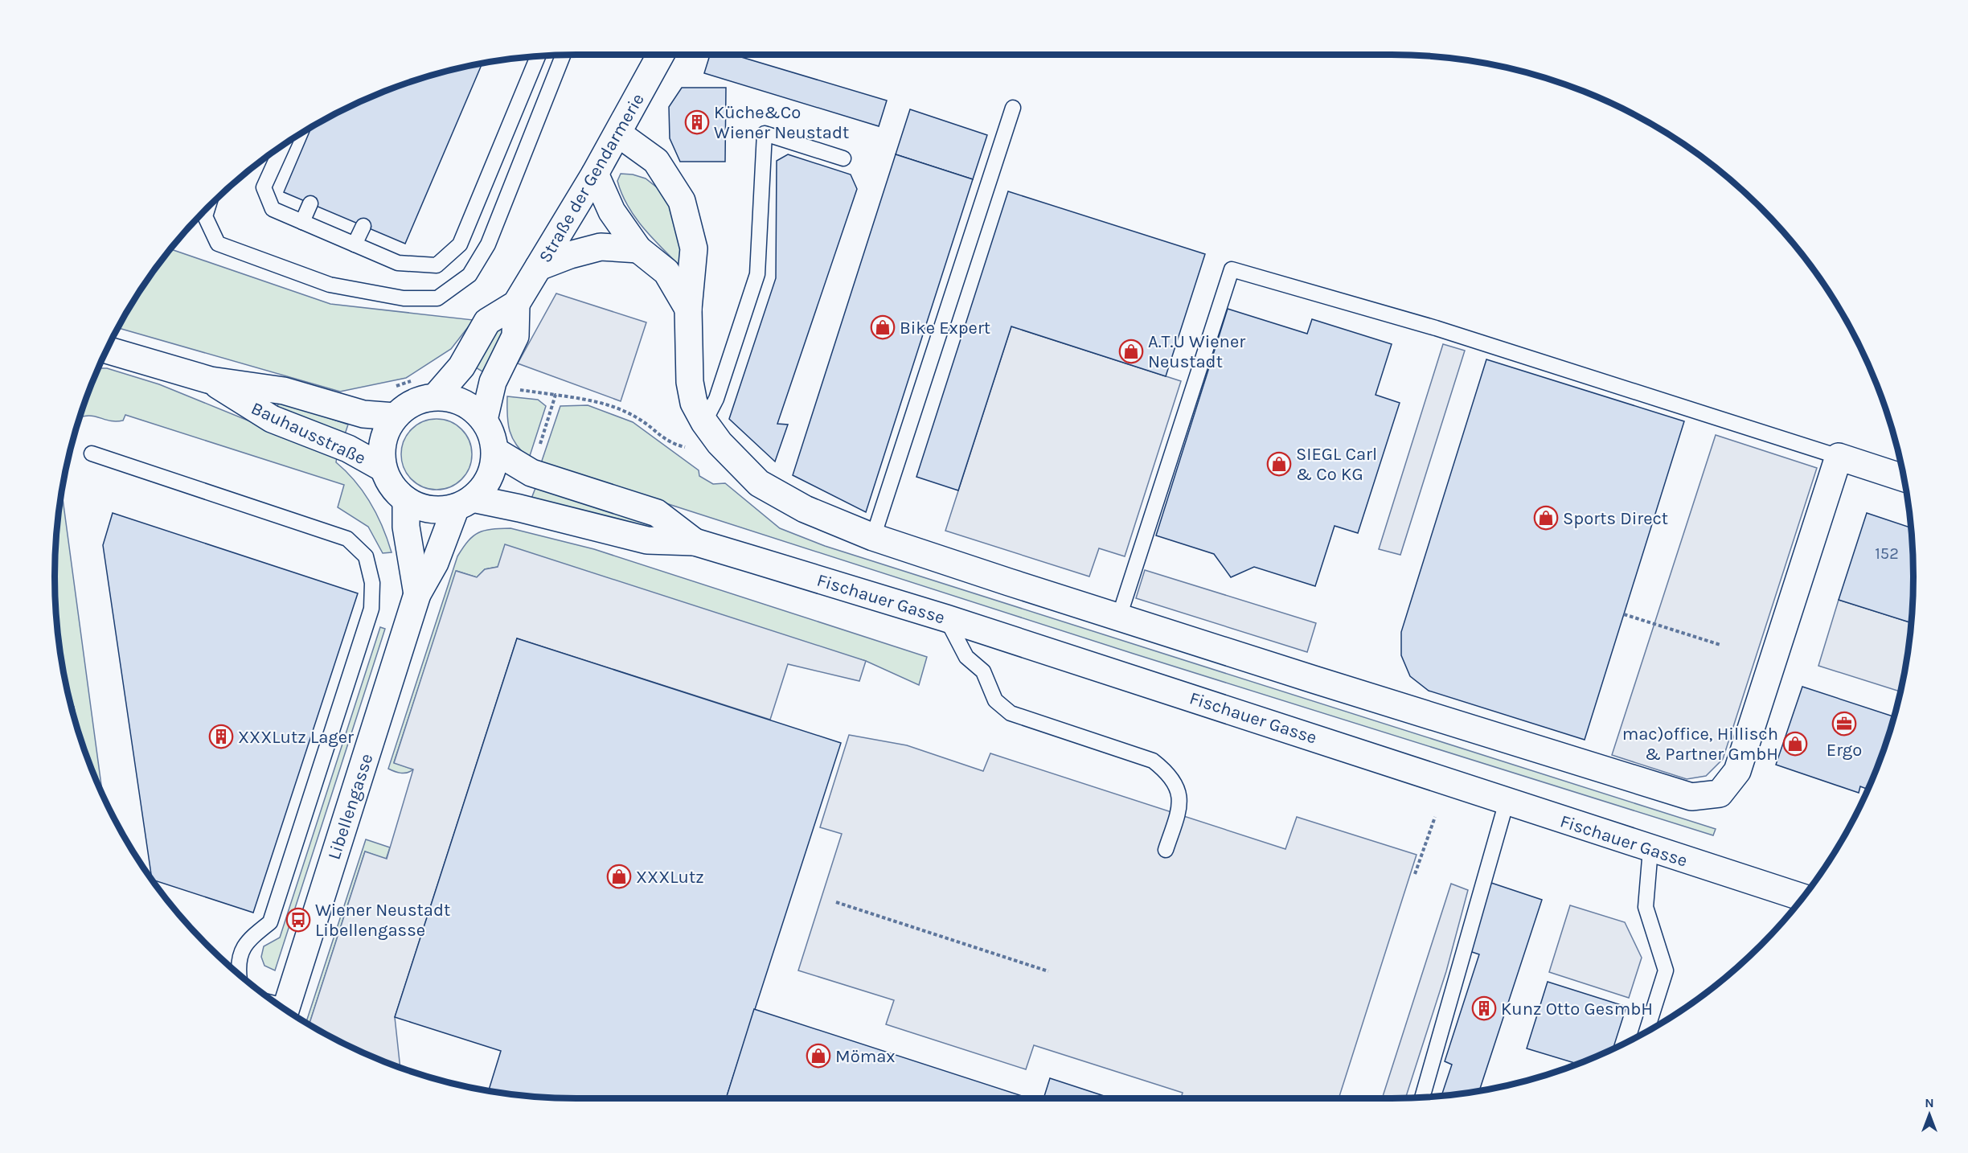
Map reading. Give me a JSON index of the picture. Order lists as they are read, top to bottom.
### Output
{
  "streets": {
    "street": [
      "Straße der Gendarmerie",
      "Bauhausstraße",
      "Fischauer Gasse",
      "Libellengasse"
    ]
  },
  "crossings": [
    ["Straße der Gendarmerie", "Bauhausstraße"],
    ["Straße der Gendarmerie", "Fischauer Gasse"],
    ["Straße der Gendarmerie", "Libellengasse"],
    ["Bauhausstraße", "Fischauer Gasse"],
    ["Bauhausstraße", "Libellengasse"],
    ["Fischauer Gasse", "Libellengasse"]
  ],
  "places": {
    "building": ["Küche&Co Wiener Neustadt", "XXXLutz Lager", "Kunz Otto GesmbH"],
    "shop": [
      "Bike Expert",
      "A.T.U Wiener Neustadt",
      "SIEGL Carl & Co KG",
      "Sports Direct",
      "mac)office, Hillisch & Partner GmbH",
      "XXXLutz",
      "Mömax"
    ],
    "office": ["Ergo"],
    "bus stop": ["Wiener Neustadt Libellengasse"]
  },
  "house_numbers": ["152"],
  "north": "top"
}
